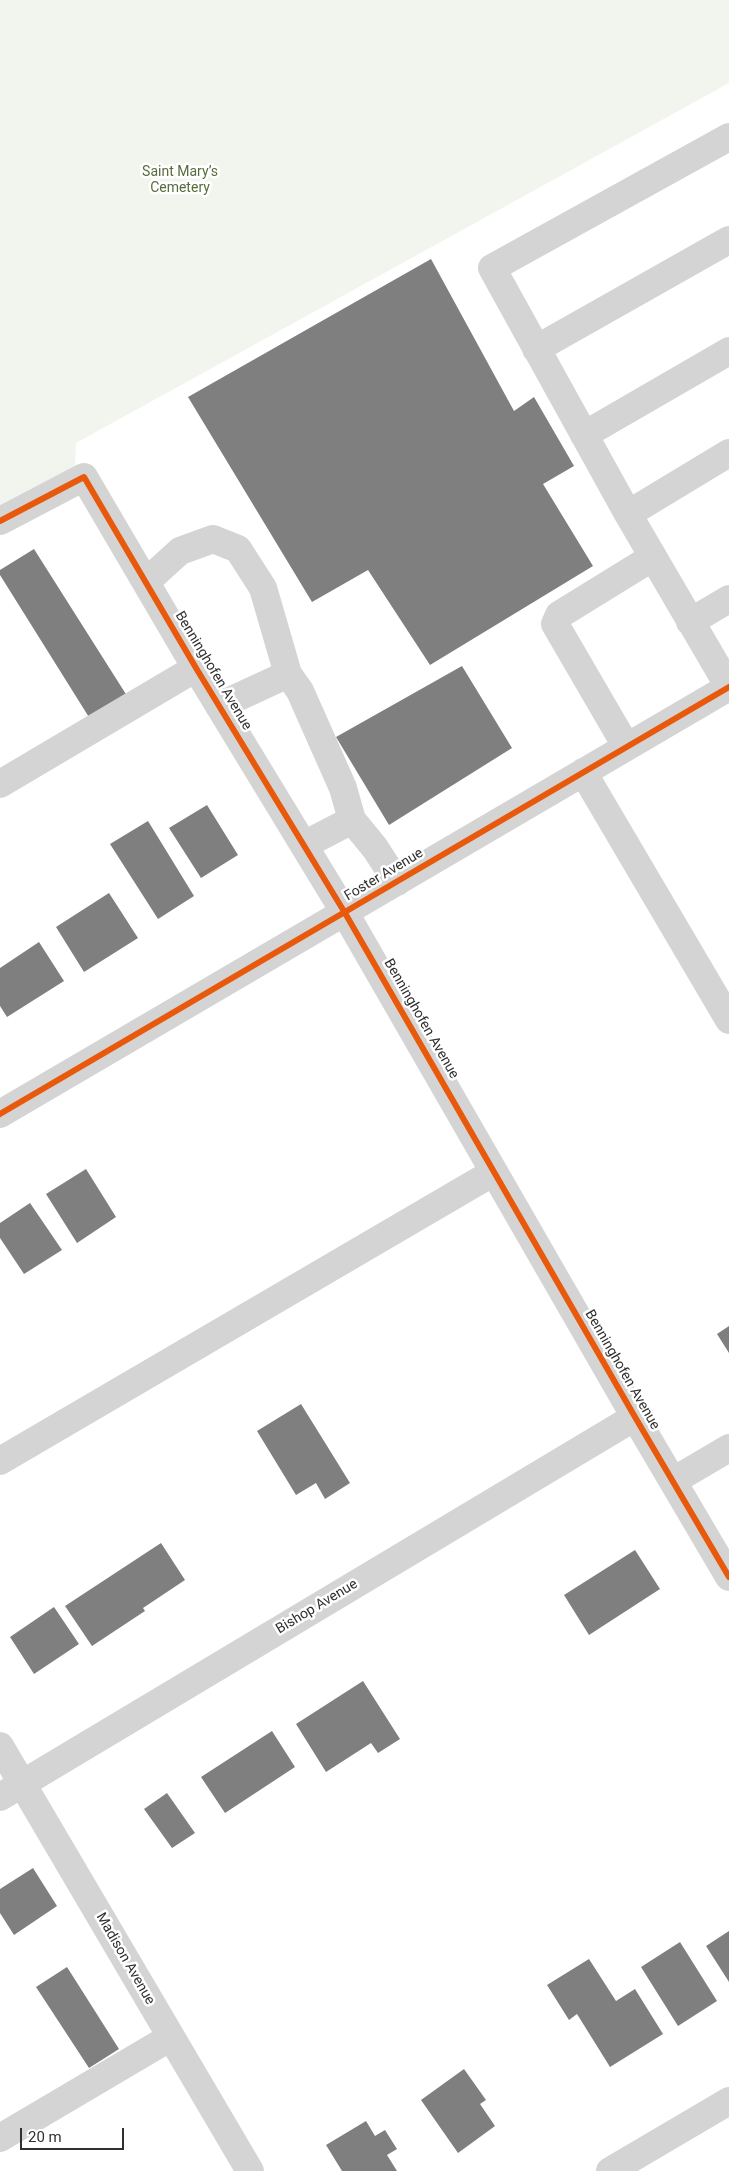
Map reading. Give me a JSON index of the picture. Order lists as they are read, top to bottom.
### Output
{
  "streets": {
    "street": [
      "Benninghofen Avenue",
      "Foster Avenue",
      "Bishop Avenue",
      "Madison Avenue"
    ]
  },
  "crossings": [
    ["Benninghofen Avenue", "Foster Avenue"],
    ["Benninghofen Avenue", "Bishop Avenue"],
    ["Bishop Avenue", "Madison Avenue"]
  ],
  "parks": ["Saint Mary’s Cemetery"],
  "scale_bar": "20 m"
}
